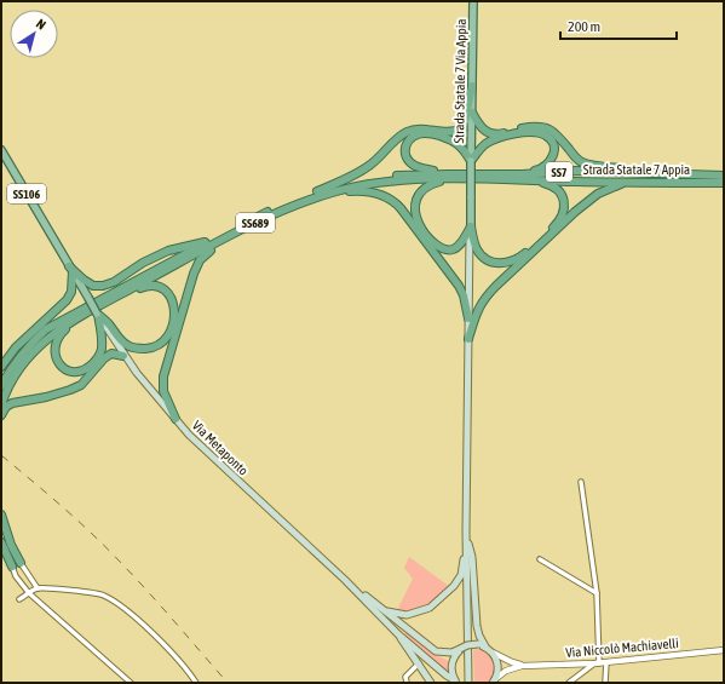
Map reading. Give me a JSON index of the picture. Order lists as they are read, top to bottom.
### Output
{
  "streets": {
    "highway": ["Strada Statale 7 Appia", "SS7", "SS689"],
    "main road": ["Strada Statale 7 Via Appia", "SS106", "Via Metaponto"],
    "street": ["Via Niccolò Machiavelli"]
  },
  "crossings": [
    ["Strada Statale 7 Appia", "SS689"],
    ["SS106", "Via Metaponto"]
  ],
  "scale_bar": "200 m",
  "north": "top right"
}
